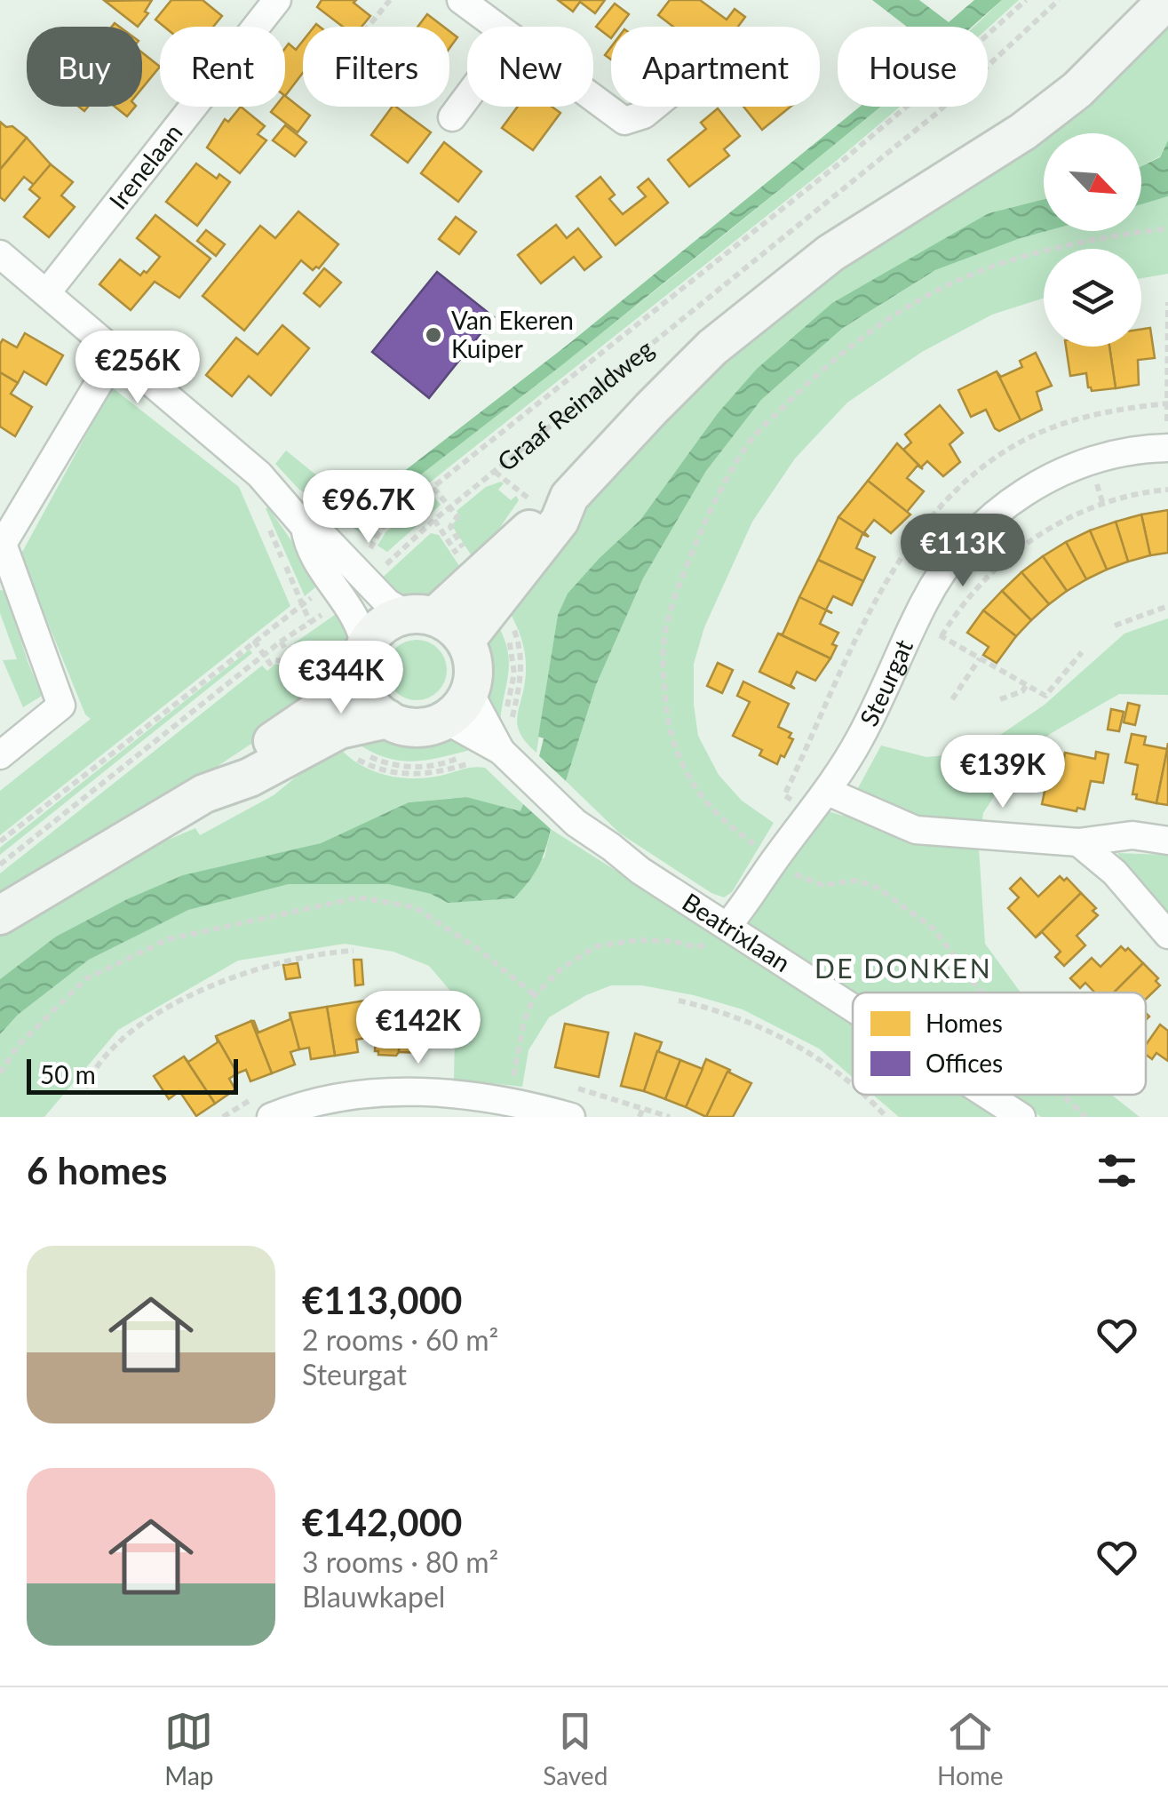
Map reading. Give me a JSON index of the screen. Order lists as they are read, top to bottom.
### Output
{
  "streets": {
    "main road": ["Graaf Reinaldweg"],
    "street": ["Irenelaan", "Steurgat", "Beatrixlaan"]
  },
  "crossings": [
    ["Graaf Reinaldweg", "Beatrixlaan"],
    ["Steurgat", "Beatrixlaan"]
  ],
  "districts": ["DE DONKEN"],
  "places": ["Van Ekeren Kuiper"],
  "legend": ["Homes", "Offices"],
  "scale_bar": "50 m",
  "north": "bottom right",
  "page": {
    "chip": [
      "Buy",
      "Rent",
      "Filters",
      "New",
      "Apartment",
      "House"
    ],
    "price": [
      "€256K",
      "€96.7K",
      "€113K",
      "€344K",
      "€139K",
      "€142K"
    ],
    "scale": "50 m",
    "heading": "6 homes",
    "list": [
      {
        "name": "€113,000",
        "note": "2 rooms · 60 m² · Steurgat"
      },
      {
        "name": "€142,000",
        "note": "3 rooms · 80 m² · Blauwkapel"
      }
    ],
    "tabs": ["Map", "Saved", "Home"]
  }
}
